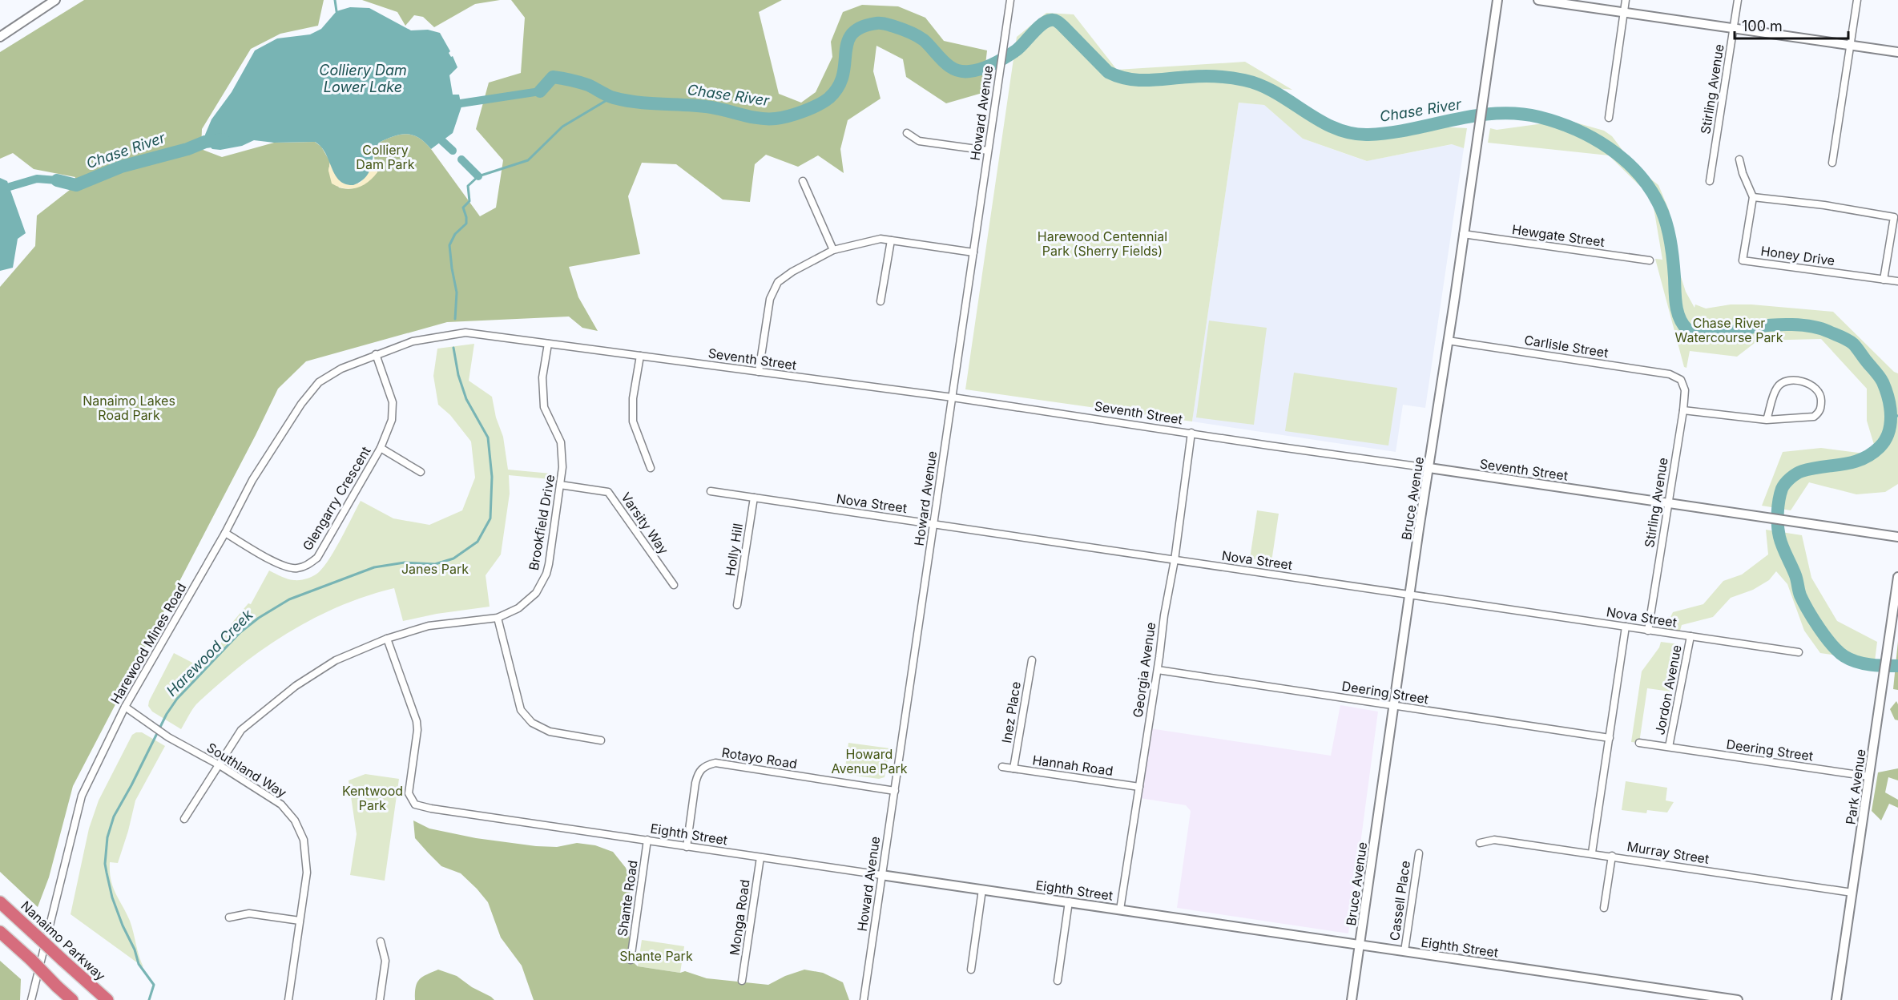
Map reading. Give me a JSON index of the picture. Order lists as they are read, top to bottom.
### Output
{
  "streets": {
    "highway": ["Nanaimo Parkway"],
    "street": [
      "Stirling Avenue",
      "Howard Avenue",
      "Hewgate Street",
      "Honey Drive",
      "Carlisle Street",
      "Seventh Street",
      "Glengarry Crescent",
      "Bruce Avenue",
      "Nova Street",
      "Brookfield Drive",
      "Varsity Way",
      "Holly Hill",
      "Harewood Mines Road",
      "Georgia Avenue",
      "Jordon Avenue",
      "Deering Street",
      "Inez Place",
      "Rotayo Road",
      "Hannah Road",
      "Southland Way",
      "Park Avenue",
      "Eighth Street",
      "Murray Street",
      "Shante Road",
      "Cassell Place",
      "Monga Road"
    ]
  },
  "crossings": [
    ["Stirling Avenue", "Carlisle Street"],
    ["Stirling Avenue", "Seventh Street"],
    ["Stirling Avenue", "Nova Street"],
    ["Howard Avenue", "Seventh Street"],
    ["Howard Avenue", "Nova Street"],
    ["Howard Avenue", "Rotayo Road"],
    ["Howard Avenue", "Eighth Street"],
    ["Hewgate Street", "Bruce Avenue"],
    ["Carlisle Street", "Bruce Avenue"],
    ["Seventh Street", "Glengarry Crescent"],
    ["Seventh Street", "Bruce Avenue"],
    ["Seventh Street", "Brookfield Drive"],
    ["Seventh Street", "Harewood Mines Road"],
    ["Seventh Street", "Georgia Avenue"],
    ["Glengarry Crescent", "Harewood Mines Road"],
    ["Bruce Avenue", "Nova Street"],
    ["Bruce Avenue", "Deering Street"],
    ["Bruce Avenue", "Eighth Street"],
    ["Nova Street", "Holly Hill"],
    ["Nova Street", "Georgia Avenue"],
    ["Nova Street", "Jordon Avenue"],
    ["Brookfield Drive", "Varsity Way"],
    ["Brookfield Drive", "Southland Way"],
    ["Brookfield Drive", "Eighth Street"],
    ["Harewood Mines Road", "Southland Way"],
    ["Georgia Avenue", "Deering Street"],
    ["Georgia Avenue", "Hannah Road"],
    ["Georgia Avenue", "Eighth Street"],
    ["Jordon Avenue", "Deering Street"],
    ["Deering Street", "Park Avenue"],
    ["Inez Place", "Hannah Road"],
    ["Rotayo Road", "Eighth Street"],
    ["Park Avenue", "Murray Street"],
    ["Eighth Street", "Shante Road"],
    ["Eighth Street", "Cassell Place"],
    ["Eighth Street", "Monga Road"]
  ],
  "water": ["Colliery Dam Lower Lake", "Chase River", "Harewood Creek"],
  "parks": [
    "Colliery Dam Park",
    "Harewood Centennial Park (Sherry Fields)",
    "Chase River Watercourse Park",
    "Nanaimo Lakes Road Park",
    "Janes Park",
    "Howard Avenue Park",
    "Kentwood Park",
    "Shante Park"
  ],
  "scale_bar": "100 m"
}
